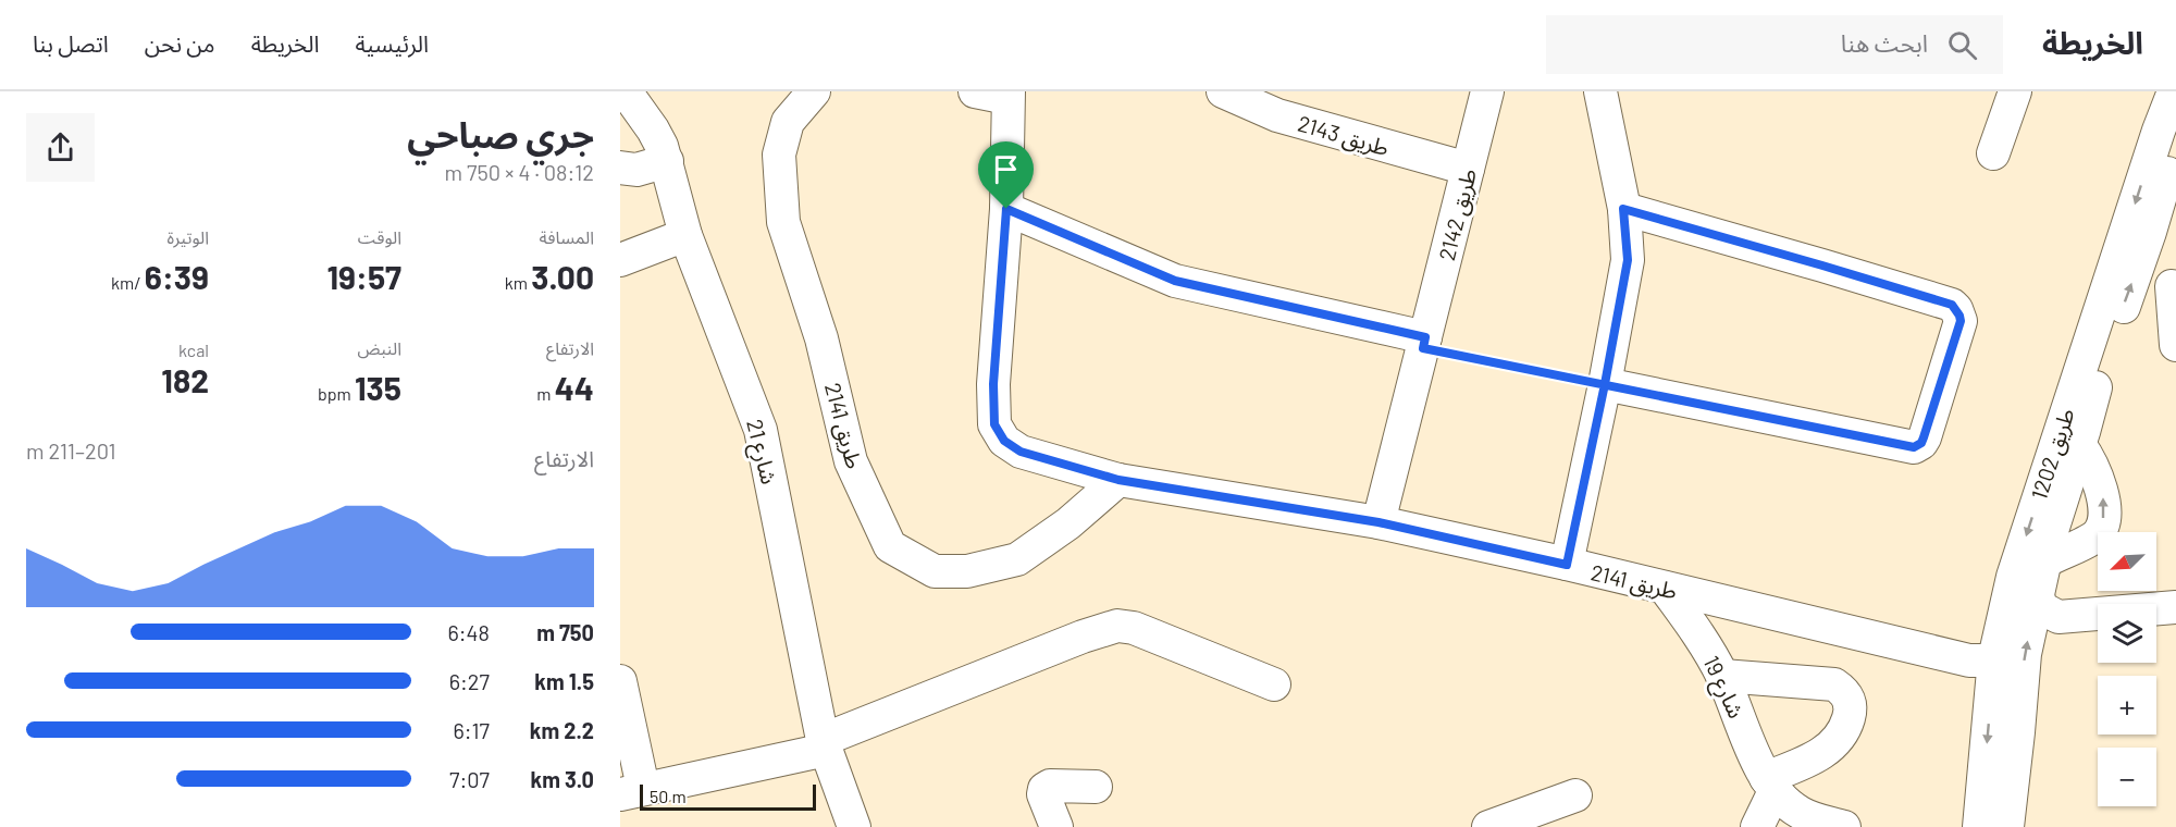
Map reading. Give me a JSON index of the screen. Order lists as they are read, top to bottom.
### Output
{
  "streets": {
    "street": [
      "طريق 2143",
      "طريق 2142",
      "طريق 2141",
      "شارع 21",
      "طريق 1202",
      "شارع 19"
    ]
  },
  "crossings": [
    ["طريق 2143", "طريق 2142"],
    ["طريق 2142", "طريق 2141"],
    ["طريق 2141", "طريق 1202"],
    ["طريق 2141", "شارع 19"]
  ],
  "scale_bar": "50 m",
  "north": "bottom left",
  "page": {
    "header": "الخريطة",
    "search": "ابحث هنا",
    "nav": [
      "الرئيسية",
      "الخريطة",
      "من نحن",
      "اتصل بنا"
    ],
    "heading": ["جري صباحي", "08:12 · 4 × 750 m"],
    "stats": [
      ["المسافة", "3.00 km"],
      ["الوقت", "19:57"],
      ["الوتيرة", "6:39 /km"],
      ["الارتفاع", "44 m"],
      ["النبض", "135 bpm"],
      ["kcal", "182"]
    ],
    "chart": ["الارتفاع", "201–211 m"],
    "map_buttons": ["+", "−"],
    "list": [
      {
        "name": "750 m",
        "note": "6:48"
      },
      {
        "name": "1.5 km",
        "note": "6:27"
      },
      {
        "name": "2.2 km",
        "note": "6:17"
      },
      {
        "name": "3.0 km",
        "note": "7:07"
      }
    ],
    "scale": "50 m"
  }
}
